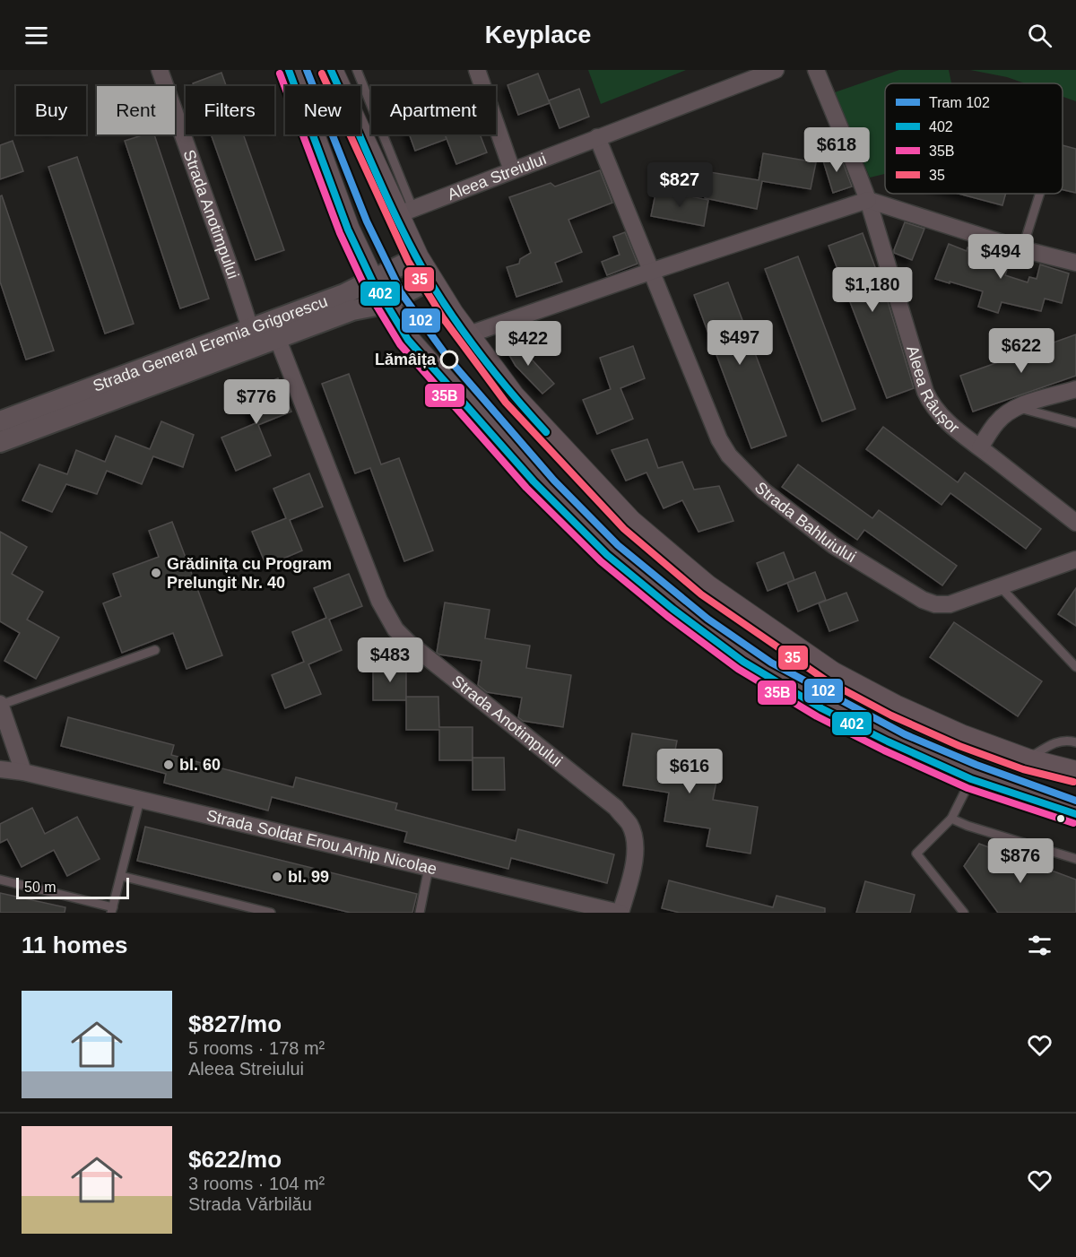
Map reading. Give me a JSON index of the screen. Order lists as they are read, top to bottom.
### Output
{
  "streets": {
    "street": [
      "Aleea Streiului",
      "Strada Anotimpului",
      "Strada General Eremia Grigorescu",
      "Aleea Râușor",
      "Strada Bahluiului",
      "Strada Soldat Erou Arhip Nicolae"
    ]
  },
  "crossings": [
    ["Strada Anotimpului", "Strada General Eremia Grigorescu"],
    ["Strada Anotimpului", "Strada Soldat Erou Arhip Nicolae"]
  ],
  "places": [
    "Lămâița",
    "Grădinița cu Program Prelungit Nr. 40",
    "bl. 60",
    "bl. 99"
  ],
  "lines": [
    "tram line 102",
    "transit line 402",
    "transit line 35B",
    "transit line 35"
  ],
  "legend": [
    "Tram 102",
    "402",
    "35B",
    "35"
  ],
  "scale_bar": "50 m",
  "page": {
    "header": "Keyplace",
    "chip": [
      "Buy",
      "Rent",
      "Filters",
      "New",
      "Apartment"
    ],
    "price": [
      "$618",
      "$827",
      "$494",
      "$1,180",
      "$497",
      "$422",
      "$622",
      "$776",
      "$483",
      "$616",
      "$876"
    ],
    "scale": "50 m",
    "heading": "11 homes",
    "list": [
      {
        "name": "$827/mo",
        "note": "5 rooms · 178 m² · Aleea Streiului"
      },
      {
        "name": "$622/mo",
        "note": "3 rooms · 104 m² · Strada Vărbilău"
      }
    ]
  }
}
